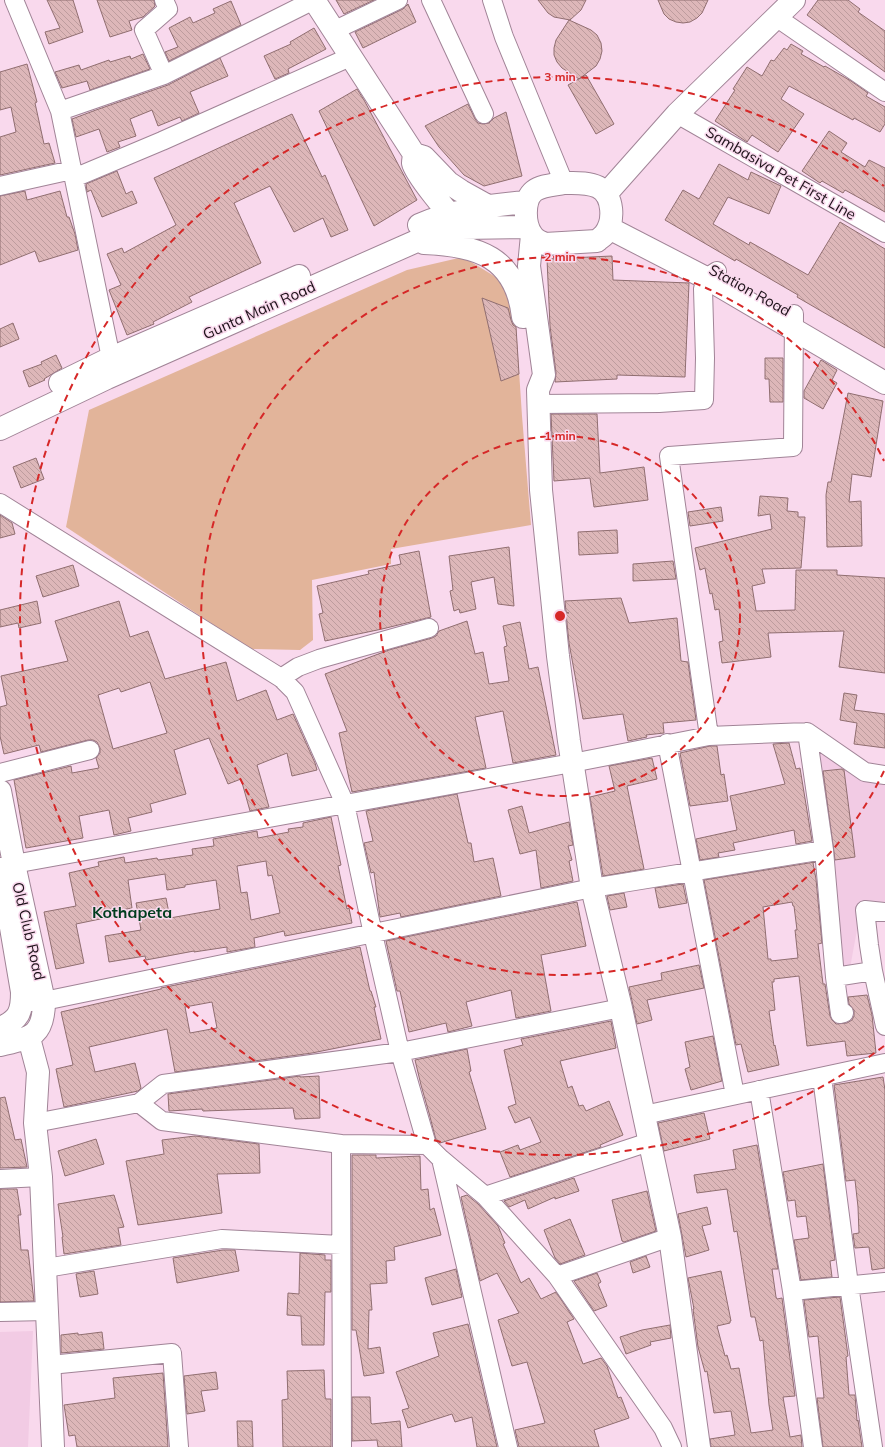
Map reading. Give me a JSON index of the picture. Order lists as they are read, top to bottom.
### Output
{
  "streets": {
    "street": [
      "Sambasiva Pet First Line",
      "Station Road",
      "Gunta Main Road",
      "Old Club Road"
    ]
  },
  "crossings": [
    ["Station Road", "Gunta Main Road"]
  ],
  "districts": ["Kothapeta"],
  "rings": ["3 min", "2 min", "1 min"]
}
